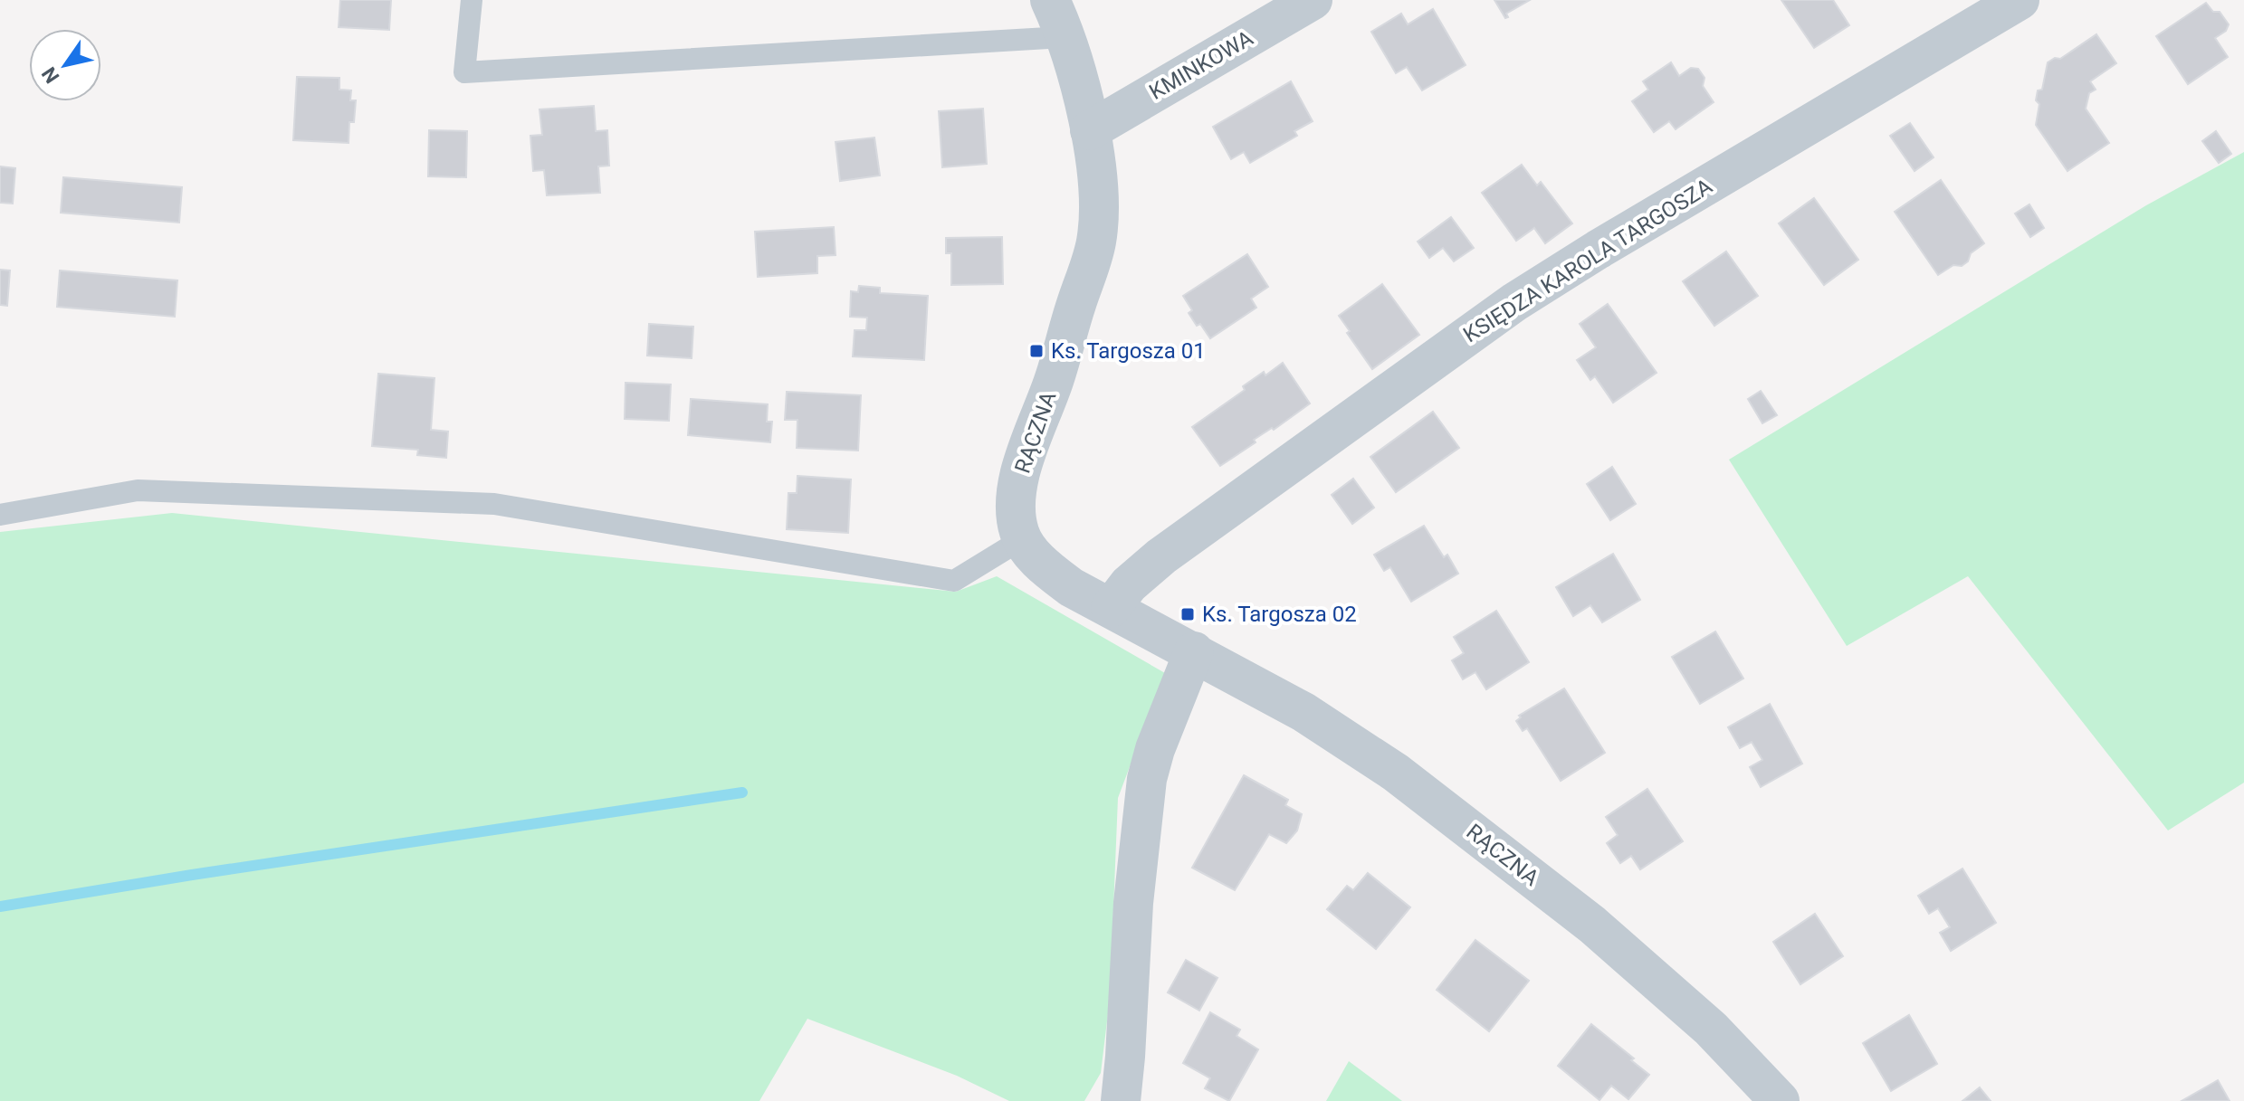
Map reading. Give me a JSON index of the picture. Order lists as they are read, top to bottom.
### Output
{
  "streets": {
    "street": ["KMINKOWA", "KSIĘDZA KAROLA TARGOSZA", "RĄCZNA"]
  },
  "crossings": [
    ["KMINKOWA", "RĄCZNA"],
    ["KSIĘDZA KAROLA TARGOSZA", "RĄCZNA"]
  ],
  "places": {
    "transit": ["Ks. Targosza 01", "Ks. Targosza 02"]
  },
  "north": "bottom left"
}
